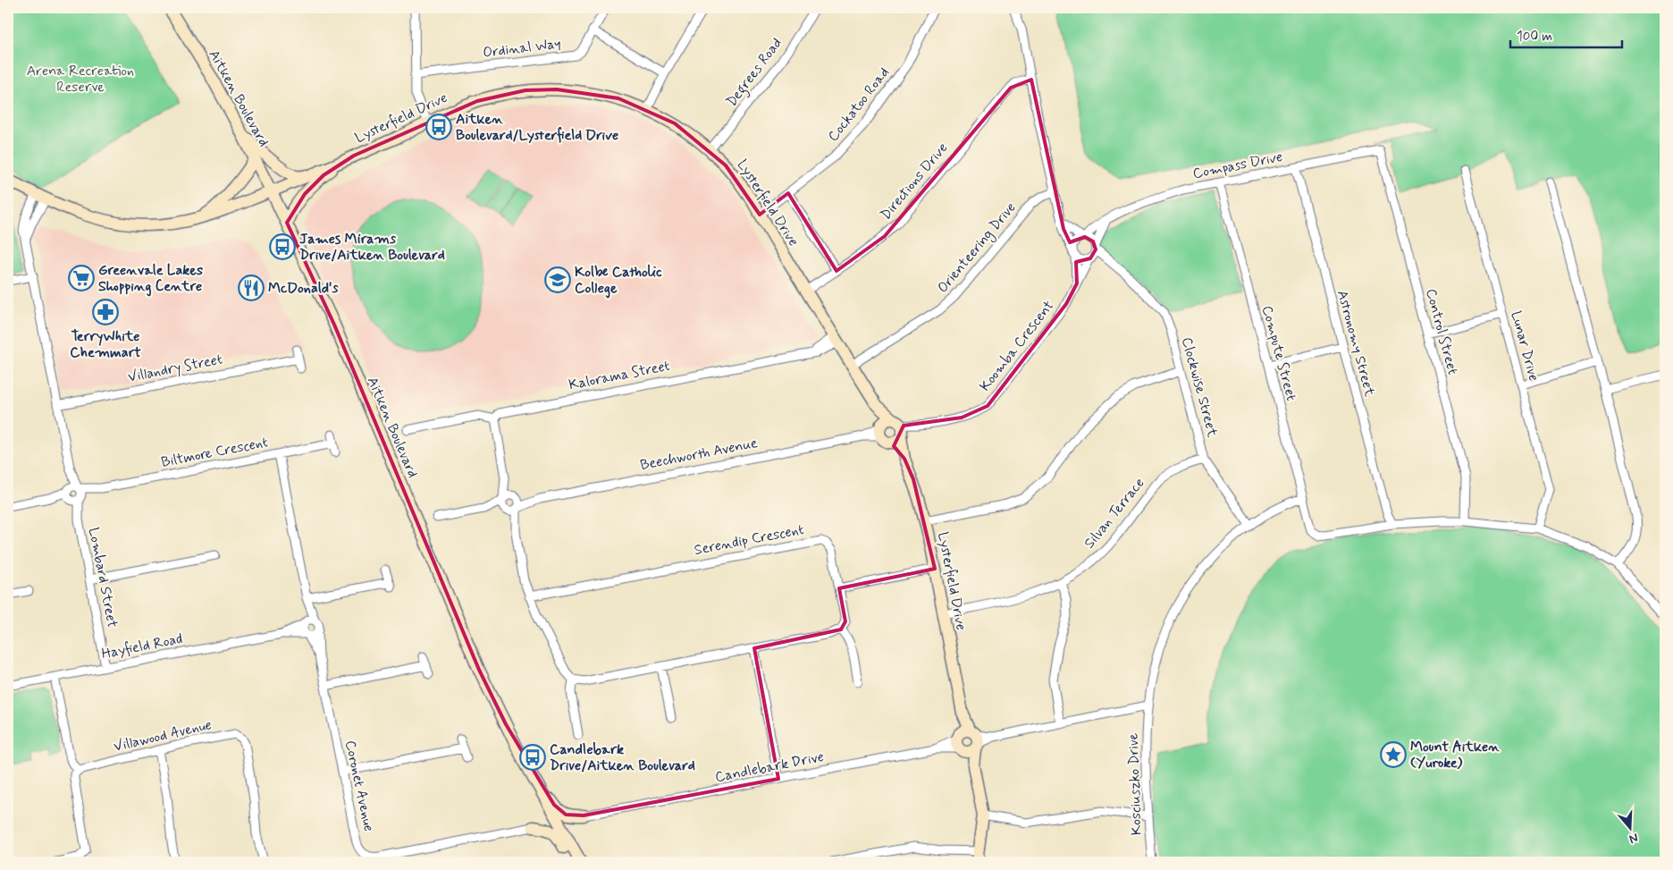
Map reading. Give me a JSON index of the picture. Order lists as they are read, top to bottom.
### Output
{
  "streets": {
    "street": [
      "Ordinal Way",
      "Degrees Road",
      "Aitken Boulevard",
      "Cockatoo Road",
      "Lysterfield Drive",
      "Compass Drive",
      "Directions Drive",
      "Orienteering Drive",
      "Control Street",
      "Astronomy Street",
      "Koomba Crescent",
      "Lunar Drive",
      "Compute Street",
      "Villandry Street",
      "Kalorama Street",
      "Clockwise Street",
      "Biltmore Crescent",
      "Beechworth Avenue",
      "Silvan Terrace",
      "Serendip Crescent",
      "Lombard Street",
      "Hayfield Road",
      "Villawood Avenue",
      "Candlebark Drive",
      "Kosciuszko Drive",
      "Coronet Avenue"
    ]
  },
  "crossings": [
    ["Degrees Road", "Lysterfield Drive"],
    ["Aitken Boulevard", "Lysterfield Drive"],
    ["Cockatoo Road", "Lysterfield Drive"],
    ["Lysterfield Drive", "Directions Drive"],
    ["Lysterfield Drive", "Orienteering Drive"],
    ["Lysterfield Drive", "Koomba Crescent"],
    ["Lysterfield Drive", "Kalorama Street"],
    ["Lysterfield Drive", "Beechworth Avenue"],
    ["Lysterfield Drive", "Silvan Terrace"],
    ["Lysterfield Drive", "Lombard Street"],
    ["Lysterfield Drive", "Candlebark Drive"],
    ["Compass Drive", "Control Street"],
    ["Compass Drive", "Astronomy Street"],
    ["Compass Drive", "Koomba Crescent"],
    ["Compass Drive", "Compute Street"],
    ["Compass Drive", "Clockwise Street"],
    ["Astronomy Street", "Compute Street"],
    ["Koomba Crescent", "Clockwise Street"],
    ["Koomba Crescent", "Beechworth Avenue"],
    ["Compute Street", "Kosciuszko Drive"],
    ["Villandry Street", "Lombard Street"],
    ["Clockwise Street", "Silvan Terrace"],
    ["Clockwise Street", "Kosciuszko Drive"],
    ["Biltmore Crescent", "Lombard Street"],
    ["Lombard Street", "Hayfield Road"],
    ["Hayfield Road", "Coronet Avenue"],
    ["Candlebark Drive", "Kosciuszko Drive"]
  ],
  "parks": ["Arena Recreation Reserve"],
  "places": {
    "bus stop": ["Aitken Boulevard/Lysterfield Drive", "James Mirams Drive/Aitken Boulevard", "Candlebark Drive/Aitken Boulevard"],
    "supermarket": ["Greenvale Lakes Shopping Centre"],
    "school or university": ["Kolbe Catholic College"],
    "restaurant": ["McDonald's"],
    "pharmacy": ["TerryWhite Chemmart"],
    "place": ["Mount Aitken (Yuroke)"]
  },
  "scale_bar": "100 m",
  "north": "bottom"
}
